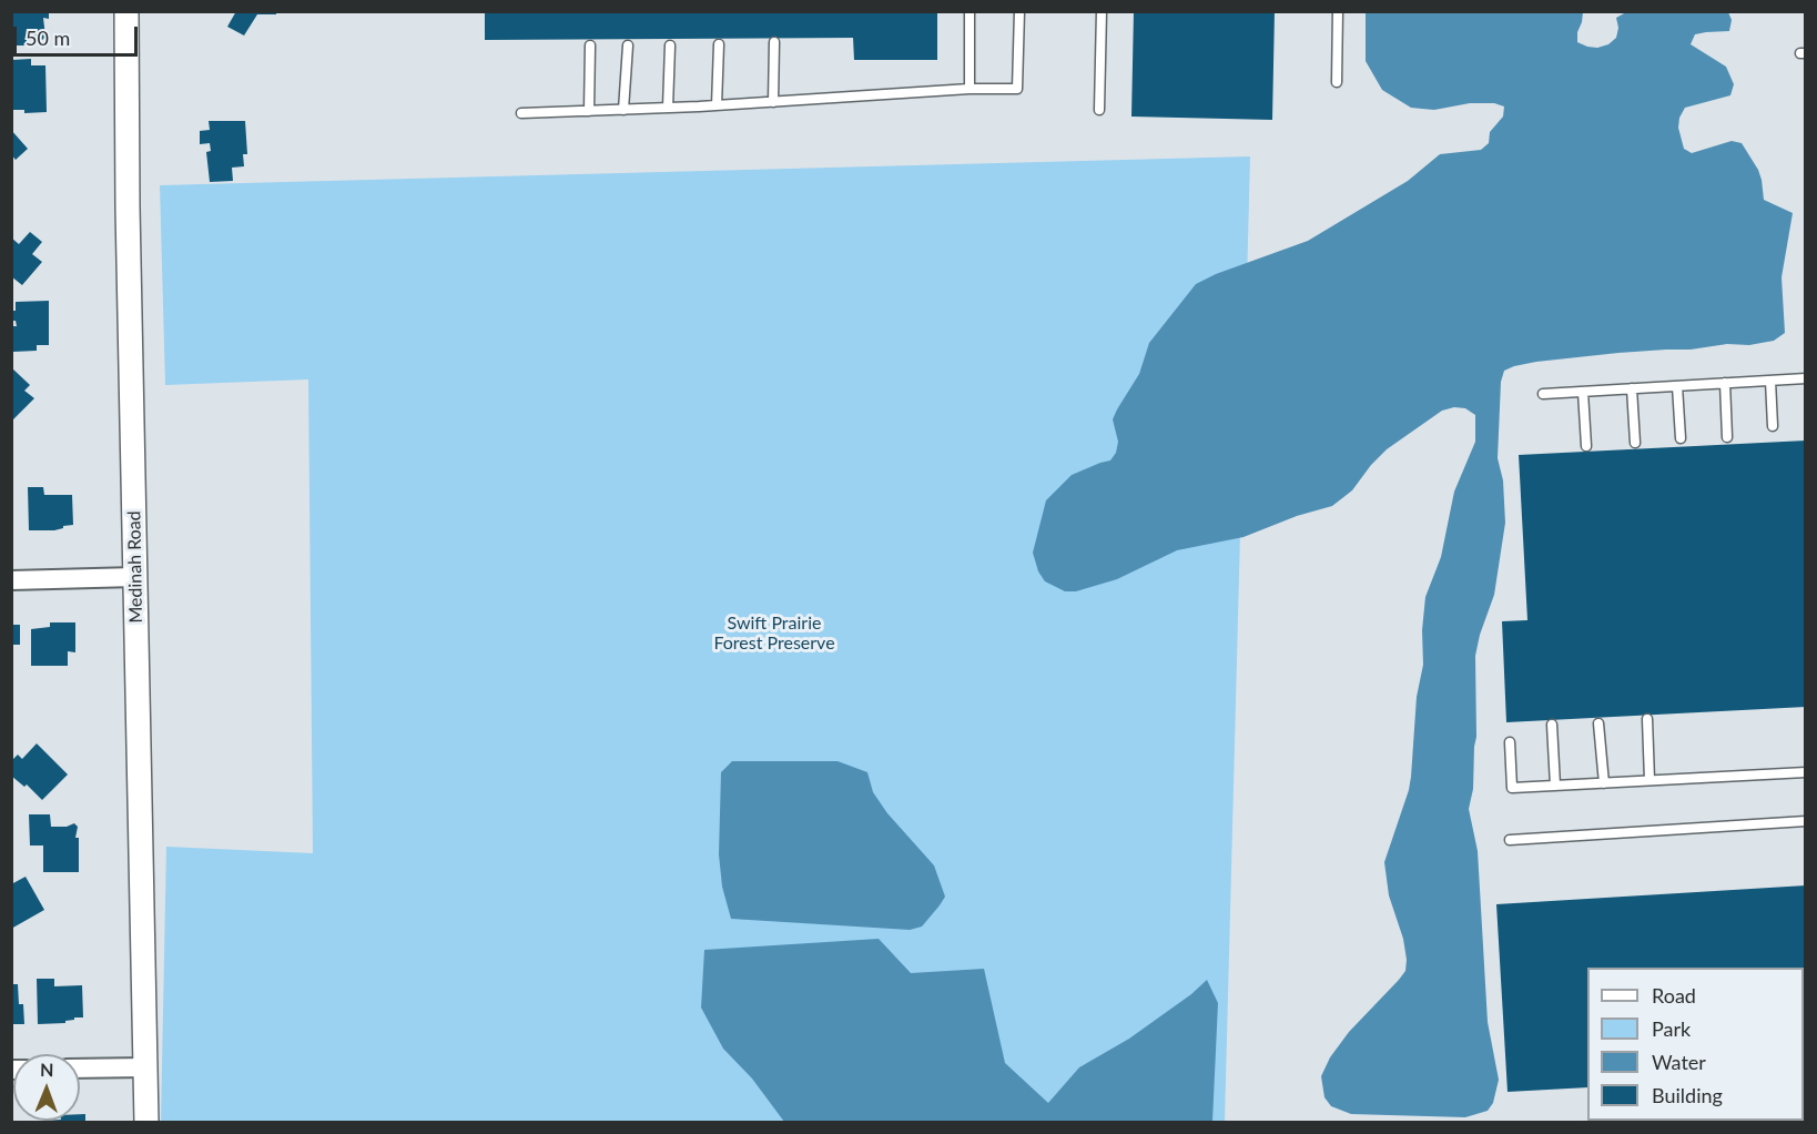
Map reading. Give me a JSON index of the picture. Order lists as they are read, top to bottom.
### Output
{
  "streets": {
    "street": ["Medinah Road"]
  },
  "parks": ["Swift Prairie Forest Preserve"],
  "legend": [
    "Road",
    "Park",
    "Water",
    "Building"
  ],
  "scale_bar": "50 m",
  "north": "top"
}
